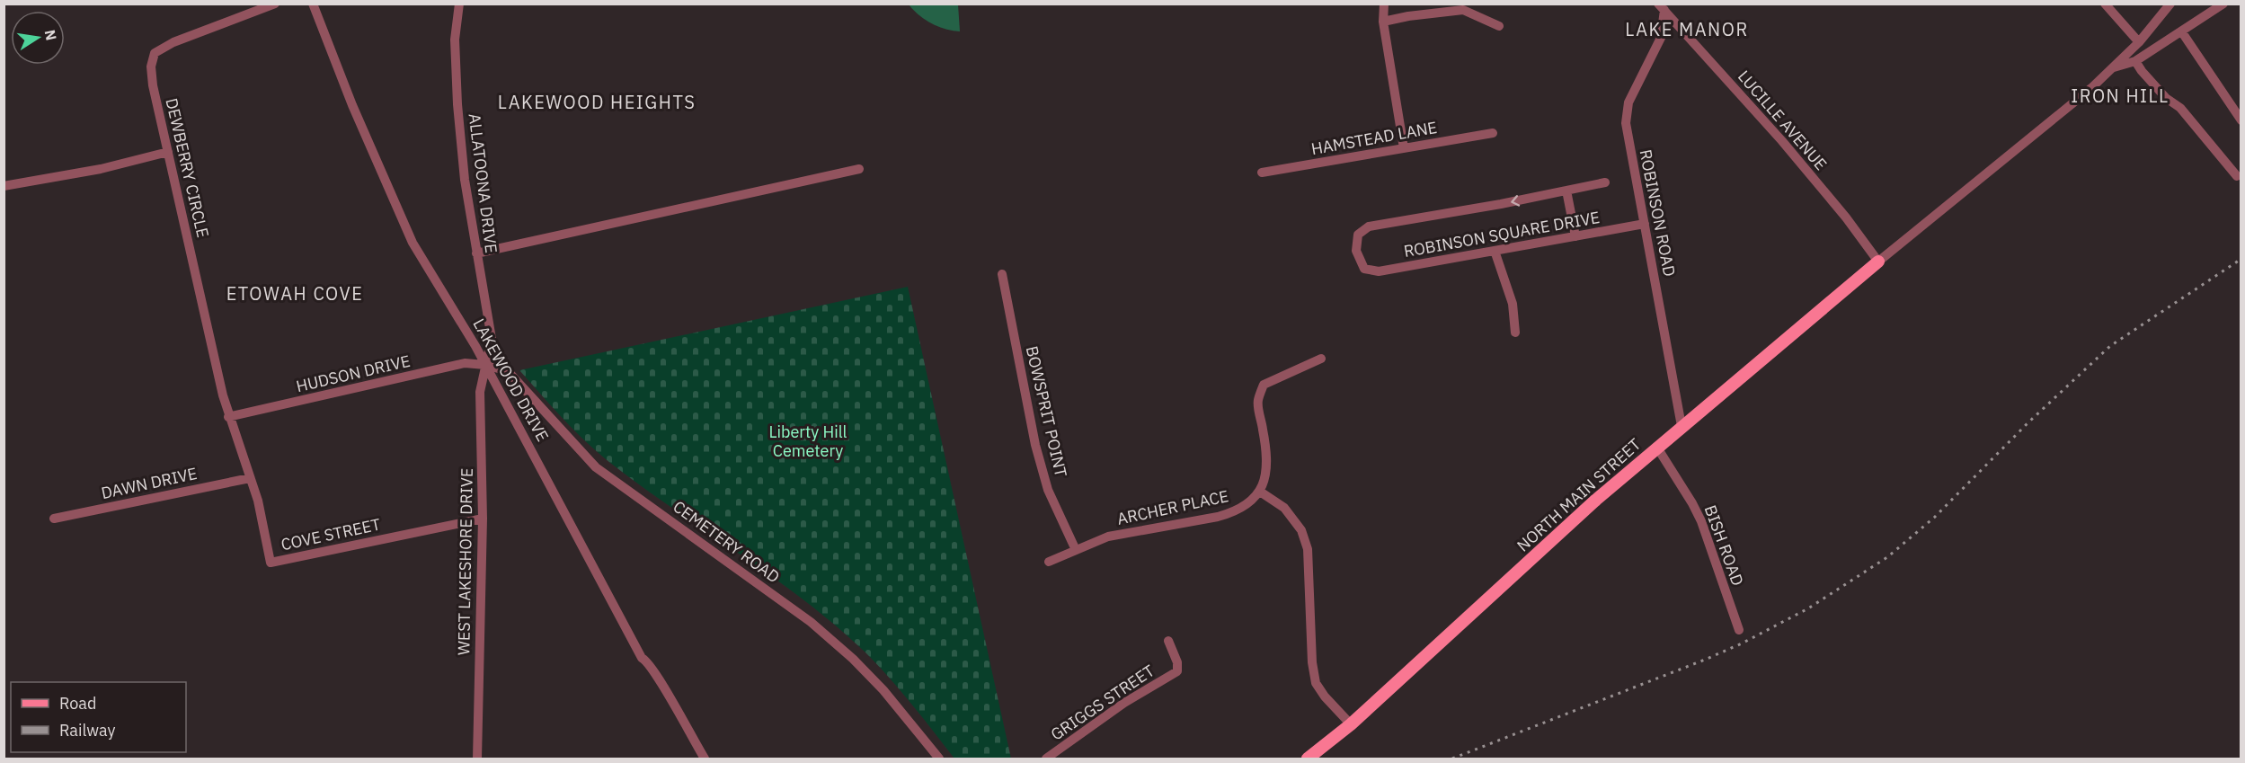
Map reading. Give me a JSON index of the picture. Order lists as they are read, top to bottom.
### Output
{
  "streets": {
    "main road": ["NORTH MAIN STREET"],
    "street": [
      "LUCILLE AVENUE",
      "HAMSTEAD LANE",
      "DEWBERRY CIRCLE",
      "ALLATOONA DRIVE",
      "ROBINSON ROAD",
      "ROBINSON SQUARE DRIVE",
      "HUDSON DRIVE",
      "LAKEWOOD DRIVE",
      "BOWSPRIT POINT",
      "DAWN DRIVE",
      "ARCHER PLACE",
      "COVE STREET",
      "CEMETERY ROAD",
      "BISH ROAD",
      "WEST LAKESHORE DRIVE",
      "GRIGGS STREET"
    ]
  },
  "crossings": [
    ["LUCILLE AVENUE", "ROBINSON ROAD"],
    ["LUCILLE AVENUE", "NORTH MAIN STREET"],
    ["DEWBERRY CIRCLE", "HUDSON DRIVE"],
    ["DEWBERRY CIRCLE", "COVE STREET"],
    ["ALLATOONA DRIVE", "HUDSON DRIVE"],
    ["ALLATOONA DRIVE", "LAKEWOOD DRIVE"],
    ["ALLATOONA DRIVE", "CEMETERY ROAD"],
    ["ALLATOONA DRIVE", "WEST LAKESHORE DRIVE"],
    ["ROBINSON ROAD", "ROBINSON SQUARE DRIVE"],
    ["ROBINSON ROAD", "NORTH MAIN STREET"],
    ["HUDSON DRIVE", "LAKEWOOD DRIVE"],
    ["HUDSON DRIVE", "COVE STREET"],
    ["HUDSON DRIVE", "CEMETERY ROAD"],
    ["HUDSON DRIVE", "WEST LAKESHORE DRIVE"],
    ["LAKEWOOD DRIVE", "CEMETERY ROAD"],
    ["LAKEWOOD DRIVE", "WEST LAKESHORE DRIVE"],
    ["BOWSPRIT POINT", "ARCHER PLACE"],
    ["DAWN DRIVE", "COVE STREET"],
    ["NORTH MAIN STREET", "BISH ROAD"],
    ["COVE STREET", "WEST LAKESHORE DRIVE"],
    ["CEMETERY ROAD", "WEST LAKESHORE DRIVE"]
  ],
  "districts": [
    "LAKE MANOR",
    "IRON HILL",
    "LAKEWOOD HEIGHTS",
    "ETOWAH COVE"
  ],
  "parks": ["Liberty Hill Cemetery"],
  "legend": ["Road", "Railway"],
  "north": "right"
}
